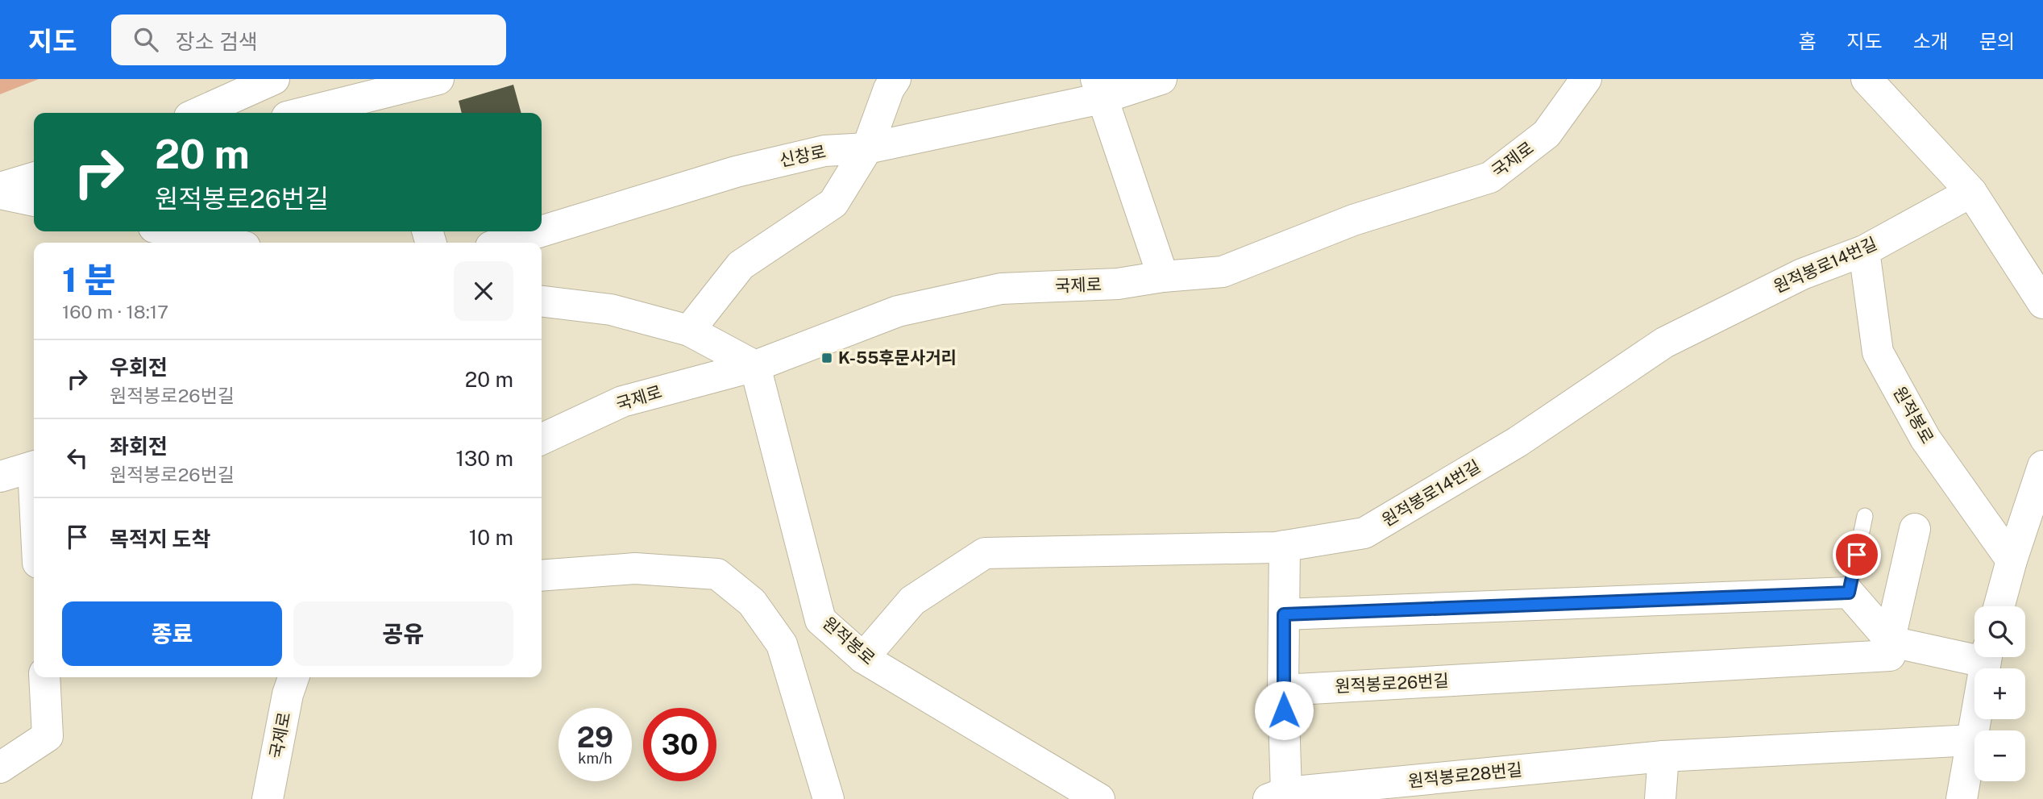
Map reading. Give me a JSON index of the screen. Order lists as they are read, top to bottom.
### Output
{
  "streets": {
    "street": [
      "신창로",
      "국제로",
      "원적봉로14번길",
      "원적봉로",
      "원적봉로26번길",
      "원적봉로28번길"
    ]
  },
  "crossings": [
    ["국제로", "원적봉로"],
    ["원적봉로14번길", "원적봉로"]
  ],
  "places": {
    "transit": ["K-55후문사거리"]
  },
  "page": {
    "header": "지도",
    "search": "장소 검색",
    "nav": [
      "홈",
      "지도",
      "소개",
      "문의"
    ],
    "turn": ["20 m", "원적봉로26번길"],
    "heading": ["1 분", "160 m · 18:17"],
    "list": [
      {
        "name": "우회전",
        "note": "원적봉로26번길",
        "value": "20 m"
      },
      {
        "name": "좌회전",
        "note": "원적봉로26번길",
        "value": "130 m"
      },
      {
        "name": "목적지 도착",
        "value": "10 m"
      }
    ],
    "buttons": ["종료", "공유"],
    "map_buttons": ["+", "−"],
    "speed": "29 km/h",
    "limit": "30"
  }
}
